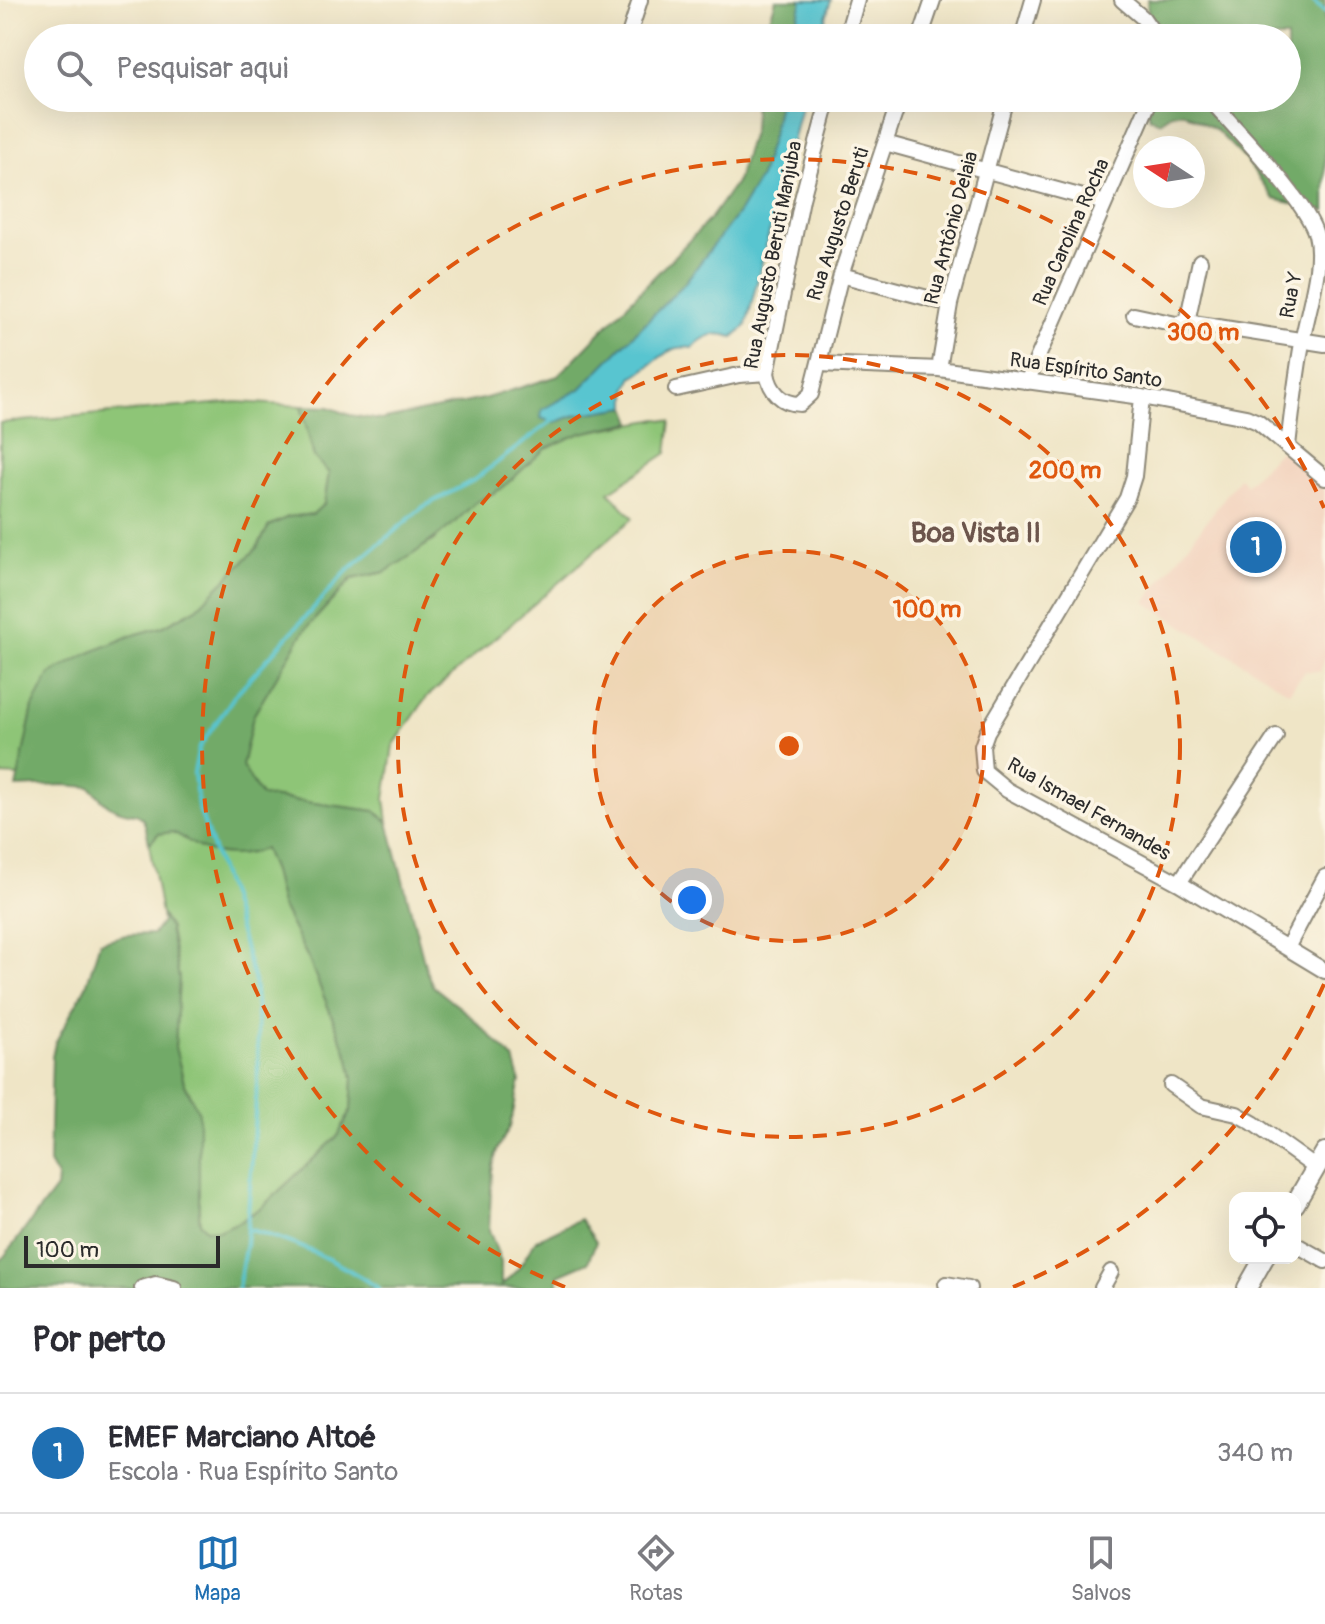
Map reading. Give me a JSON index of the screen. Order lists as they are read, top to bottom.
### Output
{
  "streets": {
    "street": [
      "Rua Augusto Beruti",
      "Rua Antônio Delaia",
      "Rua Carolina Rocha",
      "Rua Augusto Beruti Manjuba",
      "Rua Y",
      "Rua Espírito Santo",
      "Rua Ismael Fernandes"
    ]
  },
  "crossings": [
    ["Rua Augusto Beruti", "Rua Augusto Beruti Manjuba"],
    ["Rua Augusto Beruti", "Rua Espírito Santo"],
    ["Rua Antônio Delaia", "Rua Espírito Santo"],
    ["Rua Carolina Rocha", "Rua Espírito Santo"],
    ["Rua Augusto Beruti Manjuba", "Rua Espírito Santo"],
    ["Rua Y", "Rua Espírito Santo"],
    ["Rua Espírito Santo", "Rua Ismael Fernandes"]
  ],
  "districts": ["Boa Vista II"],
  "scale_bar": "100 m",
  "north": "left",
  "page": {
    "search": "Pesquisar aqui",
    "pins": "1",
    "scale": "100 m",
    "heading": "Por perto",
    "list": [
      {
        "mark": "1",
        "name": "EMEF Marciano Altoé",
        "note": "Escola · Rua Espírito Santo",
        "value": "340 m"
      }
    ],
    "nav": ["Mapa", "Rotas", "Salvos"]
  },
  "rings": ["300 m", "200 m", "100 m"]
}
